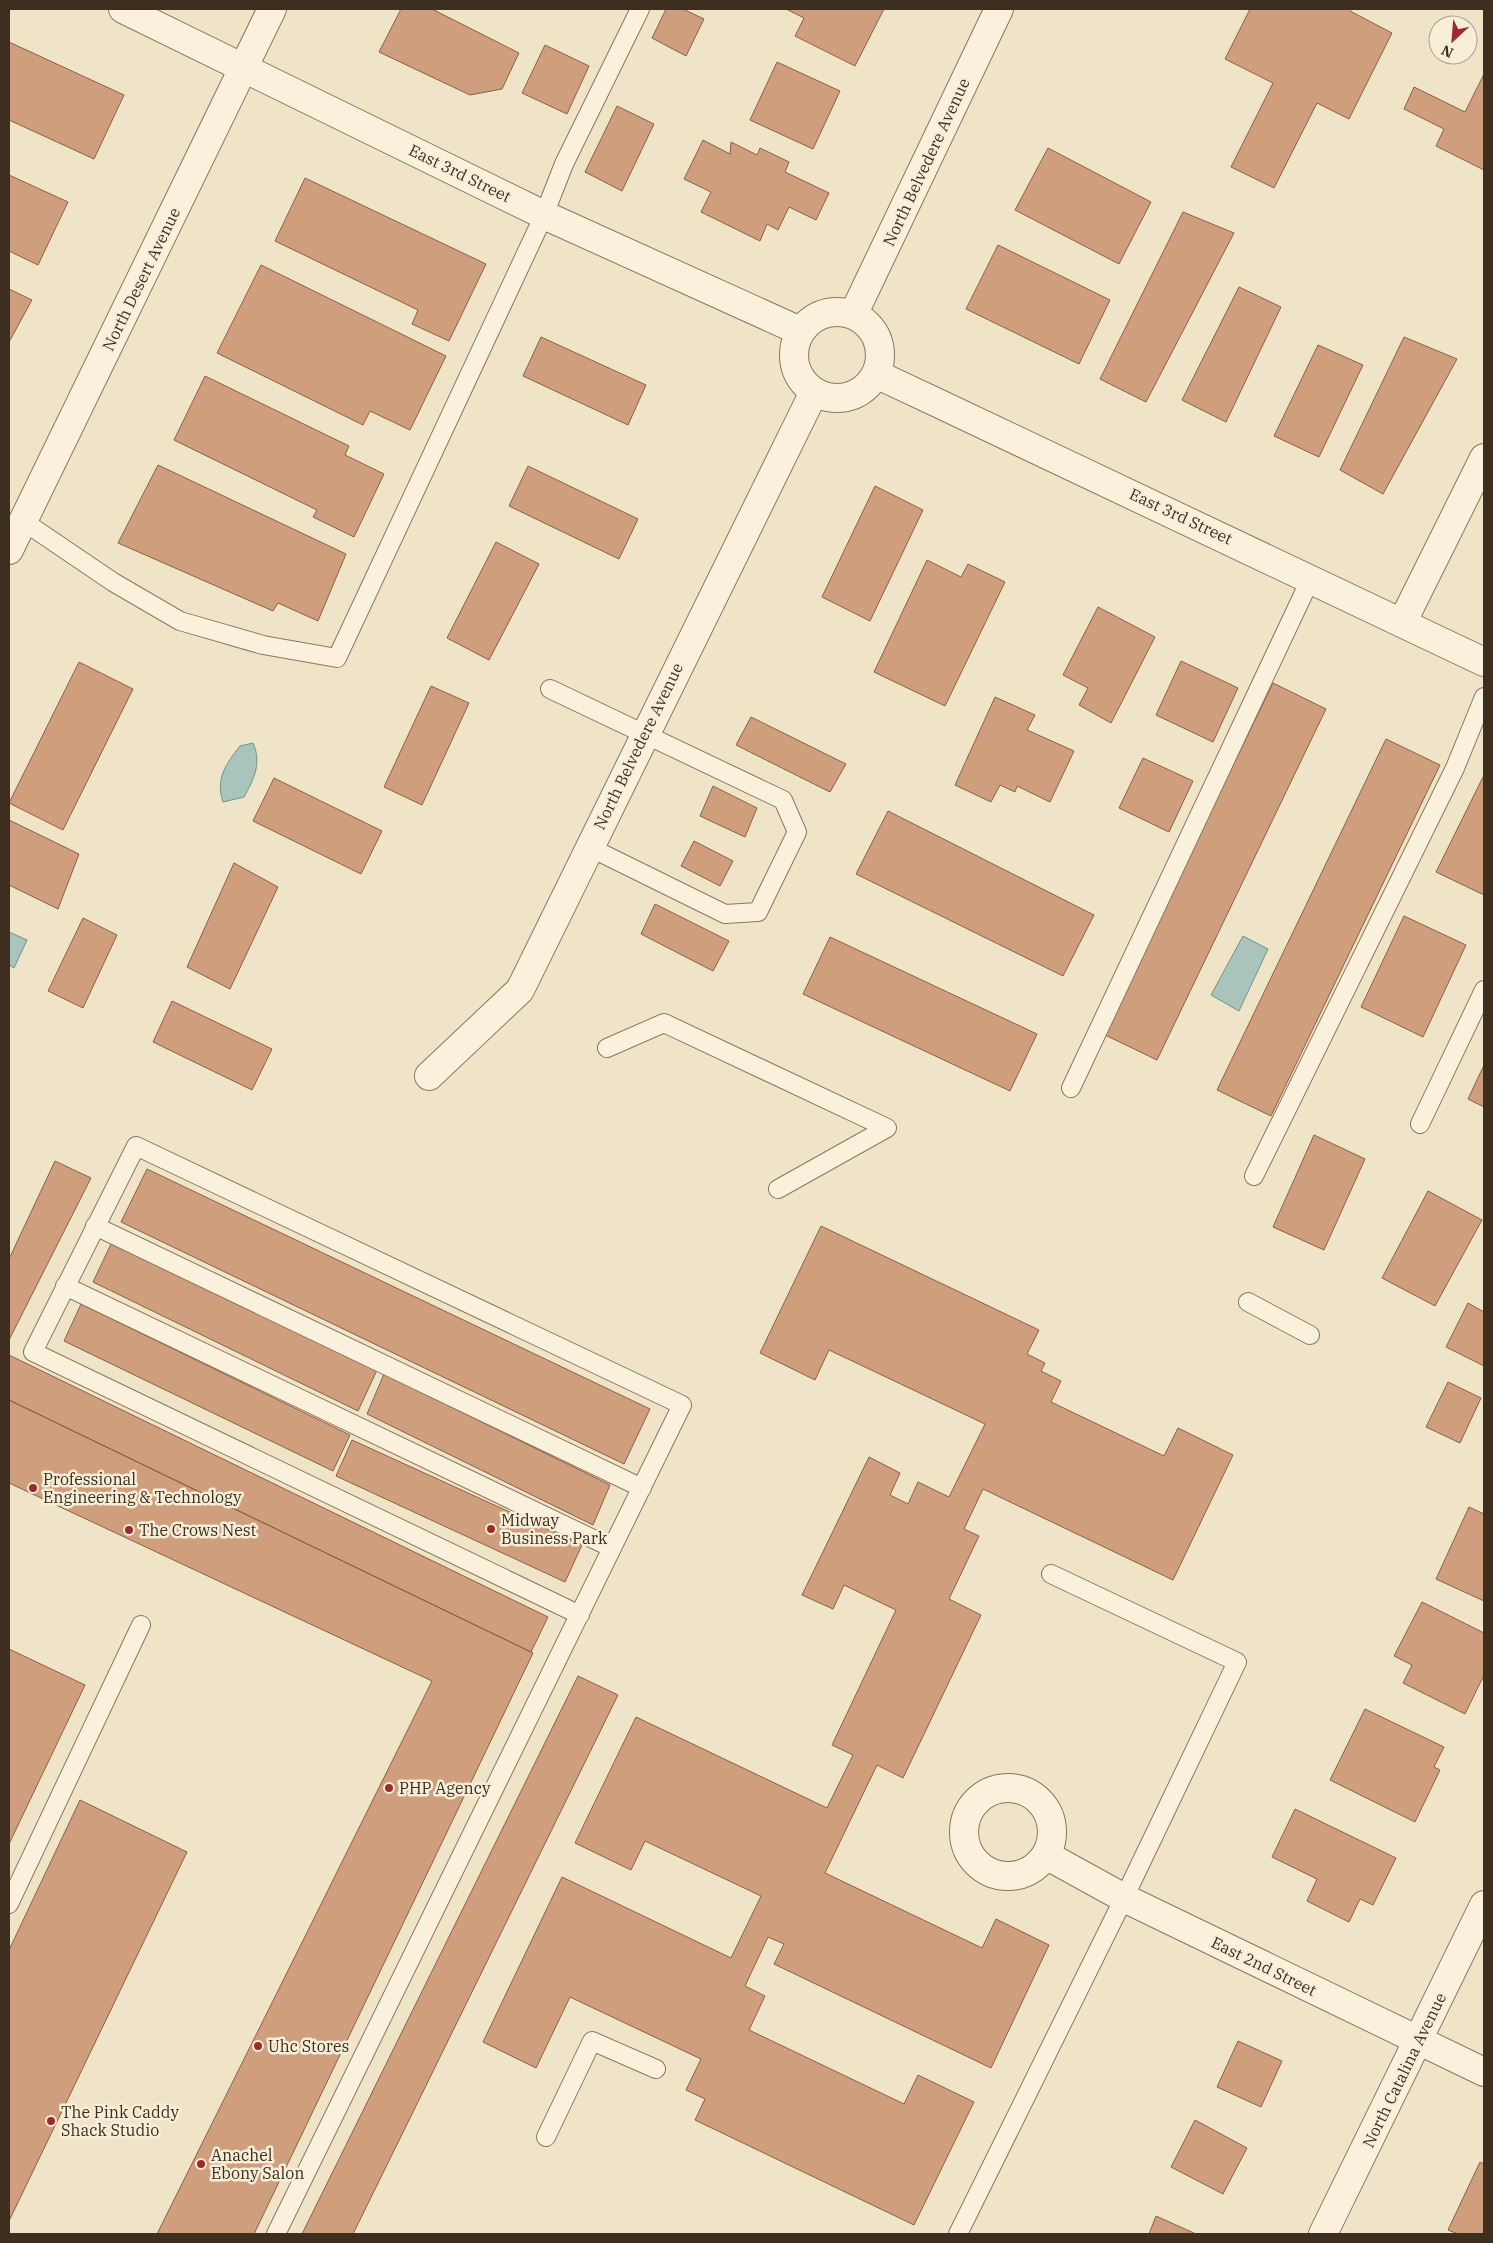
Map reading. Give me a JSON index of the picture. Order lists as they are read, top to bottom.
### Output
{
  "streets": {
    "street": [
      "North Belvedere Avenue",
      "East 3rd Street",
      "North Desert Avenue",
      "East 2nd Street",
      "North Catalina Avenue"
    ]
  },
  "crossings": [
    ["North Belvedere Avenue", "East 3rd Street"],
    ["East 3rd Street", "North Desert Avenue"],
    ["East 2nd Street", "North Catalina Avenue"]
  ],
  "places": [
    "Professional Engineering & Technology",
    "Midway Business Park",
    "The Crows Nest",
    "PHP Agency",
    "Uhc Stores",
    "The Pink Caddy Shack Studio",
    "Anachel Ebony Salon"
  ],
  "north": "bottom left"
}
